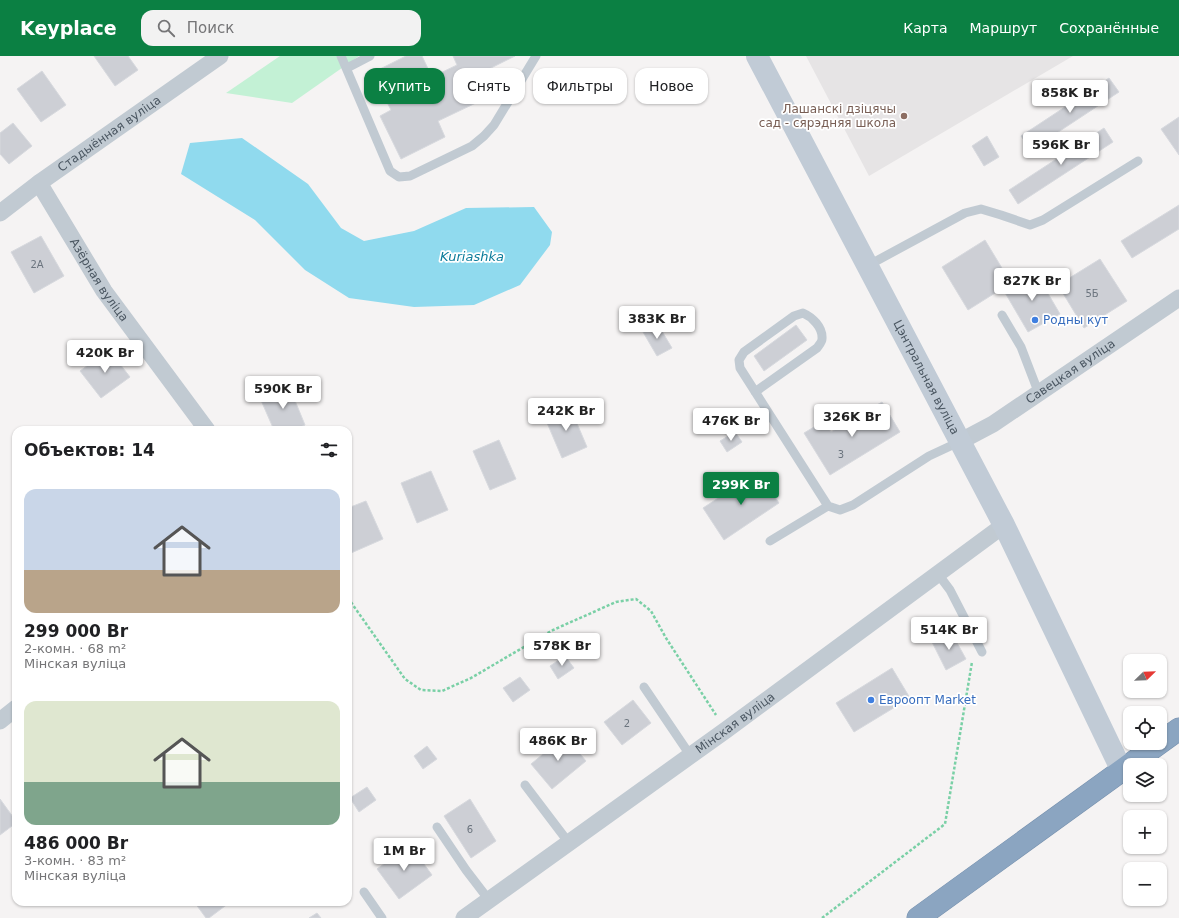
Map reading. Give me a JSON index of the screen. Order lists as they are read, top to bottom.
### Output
{
  "streets": {
    "street": [
      "Стадыённая вуліца",
      "Азёрная вуліца",
      "Савецкая вуліца",
      "Цэнтральная вуліца",
      "Мінская вуліца"
    ]
  },
  "crossings": [
    ["Стадыённая вуліца", "Азёрная вуліца"],
    ["Савецкая вуліца", "Цэнтральная вуліца"],
    ["Цэнтральная вуліца", "Мінская вуліца"]
  ],
  "water": ["Kuriashka"],
  "places": ["Лашанскі дзіцячы сад - сярэдняя школа", "Родны кут", "Евроопт Market"],
  "house_numbers": [
    "2А",
    "5Б",
    "3",
    "2",
    "6"
  ],
  "north": "top right",
  "page": {
    "header": "Keyplace",
    "search": "Поиск",
    "nav": ["Карта", "Маршрут", "Сохранённые"],
    "chip": [
      "Купить",
      "Снять",
      "Фильтры",
      "Новое"
    ],
    "price": [
      "858K Br",
      "596K Br",
      "827K Br",
      "383K Br",
      "420K Br",
      "590K Br",
      "242K Br",
      "326K Br",
      "476K Br",
      "299K Br",
      "514K Br",
      "578K Br",
      "486K Br",
      "1M Br"
    ],
    "heading": "Объектов: 14",
    "list": [
      {
        "name": "299 000 Br",
        "note": "2-комн. · 68 m² · Мінская вуліца"
      },
      {
        "name": "486 000 Br",
        "note": "3-комн. · 83 m² · Мінская вуліца"
      }
    ],
    "map_buttons": ["+", "−"]
  }
}
